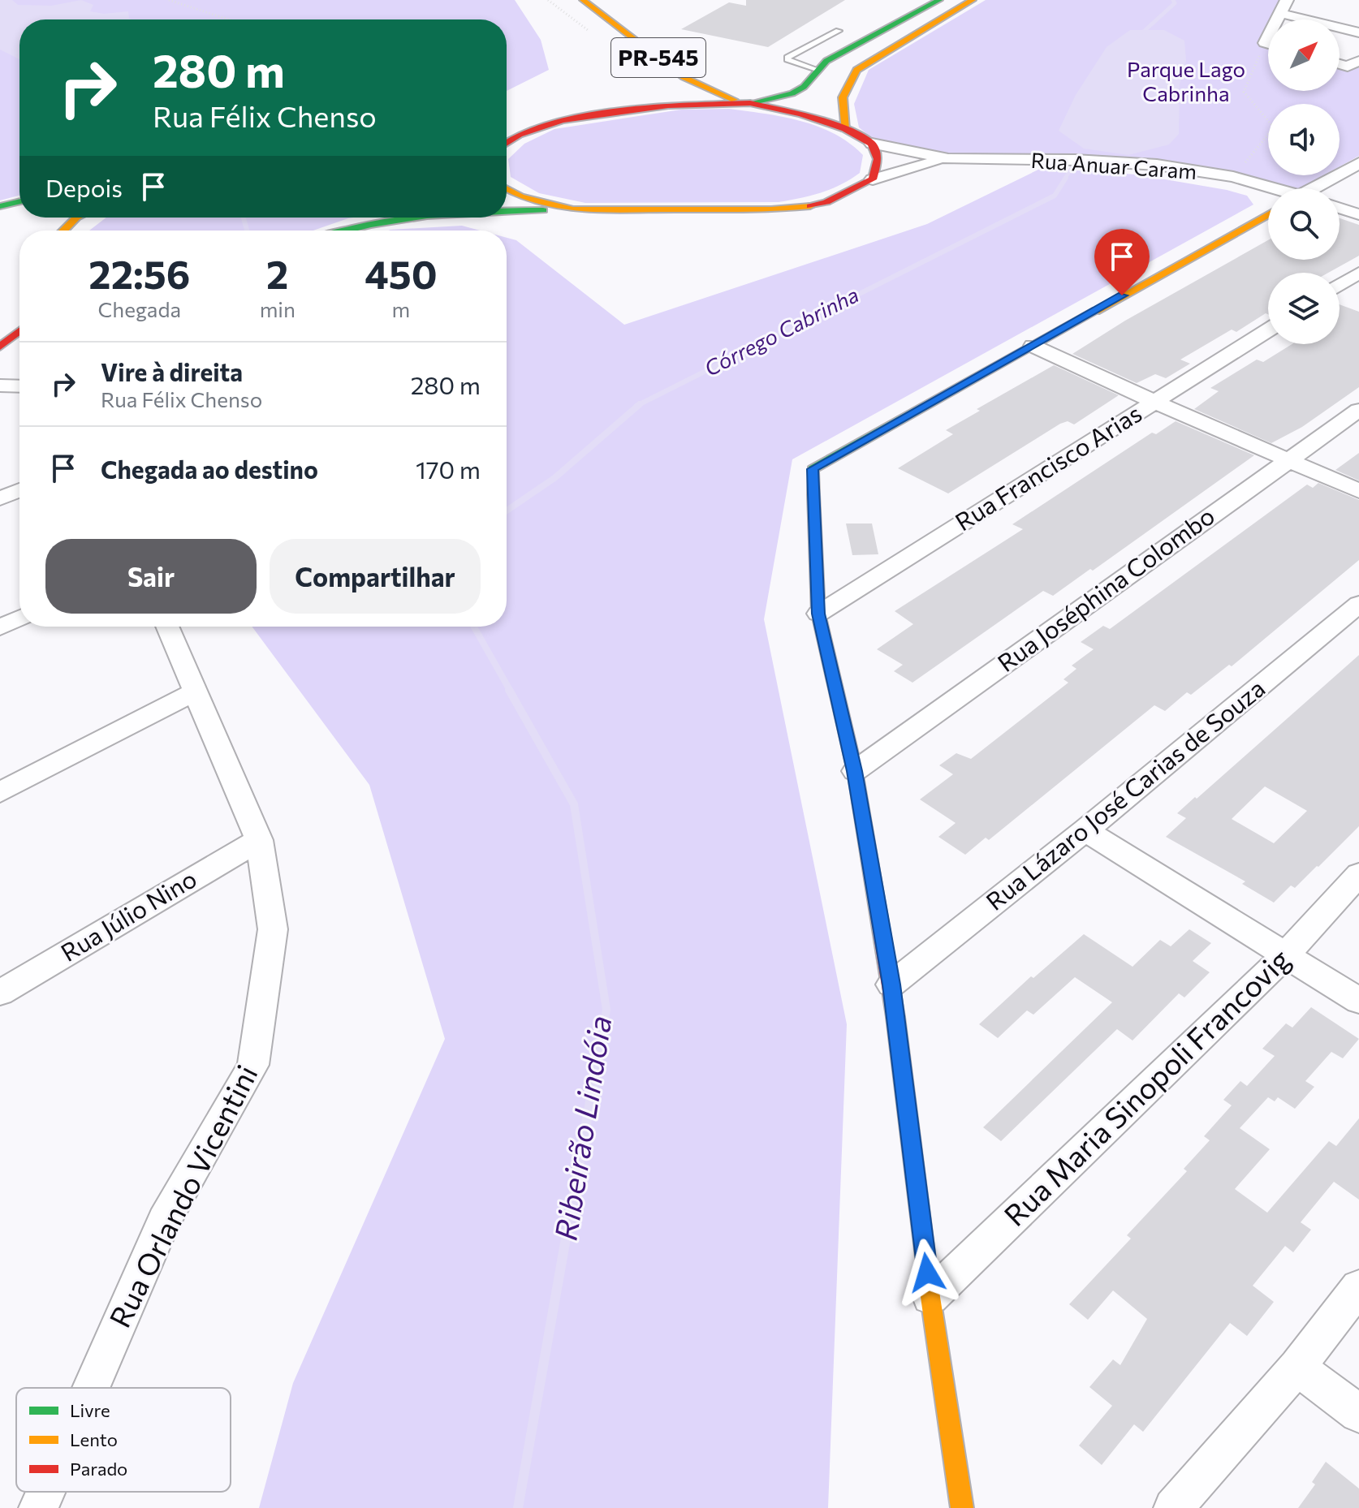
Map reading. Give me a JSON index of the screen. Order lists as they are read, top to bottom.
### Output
{
  "streets": {
    "main road": ["PR-545"],
    "street": [
      "Rua Anuar Caram",
      "Rua Francisco Arias",
      "Rua Joséphina Colombo",
      "Rua Lázaro José Carias de Souza",
      "Rua Júlio Nino",
      "Rua Maria Sinopoli Francovig",
      "Rua Orlando Vicentini"
    ]
  },
  "crossings": [
    ["Rua Júlio Nino", "Rua Orlando Vicentini"]
  ],
  "water": ["Córrego Cabrinha", "Ribeirão Lindóia"],
  "parks": ["Parque Lago Cabrinha"],
  "legend": ["Livre", "Lento", "Parado"],
  "north": "top right",
  "page": {
    "turn": ["280 m", "Rua Félix Chenso"],
    "then": "Depois",
    "eta": [
      "22:56",
      "Chegada",
      "2",
      "min",
      "450",
      "m"
    ],
    "list": [
      {
        "name": "Vire à direita",
        "note": "Rua Félix Chenso",
        "value": "280 m"
      },
      {
        "name": "Chegada ao destino",
        "value": "170 m"
      }
    ],
    "buttons": ["Sair", "Compartilhar"]
  }
}
